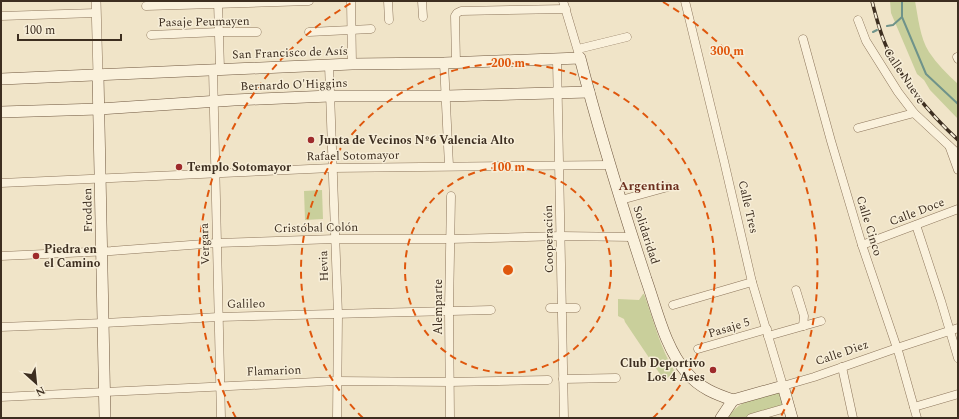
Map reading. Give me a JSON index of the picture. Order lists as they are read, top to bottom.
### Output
{
  "streets": {
    "main road": [
      "San Francisco de Asís",
      "Bernardo O'Higgins",
      "Calle Tres",
      "Frodden",
      "Solidaridad",
      "Calle Diez"
    ],
    "street": [
      "Pasaje Peumayen",
      "Calle Nueve",
      "Rafael Sotomayor",
      "Calle Doce",
      "Calle Cinco",
      "Cristóbal Colón",
      "Cooperación",
      "Vergara",
      "Hevia",
      "Galileo",
      "Alemparte",
      "Pasaje 5",
      "Flamarion"
    ]
  },
  "crossings": [
    ["Pasaje Peumayen", "Vergara"],
    ["San Francisco de Asís", "Frodden"],
    ["San Francisco de Asís", "Solidaridad"],
    ["San Francisco de Asís", "Cooperación"],
    ["San Francisco de Asís", "Vergara"],
    ["San Francisco de Asís", "Hevia"],
    ["Bernardo O'Higgins", "Frodden"],
    ["Bernardo O'Higgins", "Solidaridad"],
    ["Bernardo O'Higgins", "Cooperación"],
    ["Bernardo O'Higgins", "Vergara"],
    ["Bernardo O'Higgins", "Hevia"],
    ["Rafael Sotomayor", "Frodden"],
    ["Rafael Sotomayor", "Solidaridad"],
    ["Rafael Sotomayor", "Cooperación"],
    ["Rafael Sotomayor", "Vergara"],
    ["Rafael Sotomayor", "Hevia"],
    ["Calle Tres", "Pasaje 5"],
    ["Calle Tres", "Calle Diez"],
    ["Frodden", "Cristóbal Colón"],
    ["Frodden", "Galileo"],
    ["Frodden", "Flamarion"],
    ["Calle Doce", "Calle Cinco"],
    ["Calle Cinco", "Calle Diez"],
    ["Cristóbal Colón", "Solidaridad"],
    ["Cristóbal Colón", "Cooperación"],
    ["Cristóbal Colón", "Vergara"],
    ["Cristóbal Colón", "Hevia"],
    ["Cristóbal Colón", "Alemparte"],
    ["Solidaridad", "Calle Diez"],
    ["Vergara", "Galileo"],
    ["Vergara", "Flamarion"],
    ["Hevia", "Galileo"],
    ["Hevia", "Flamarion"],
    ["Galileo", "Alemparte"],
    ["Alemparte", "Flamarion"]
  ],
  "districts": ["Argentina"],
  "places": [
    "Junta de Vecinos Nº6 Valencia Alto",
    "Templo Sotomayor",
    "Piedra en el Camino",
    "Club Deportivo Los 4 Ases"
  ],
  "scale_bar": "100 m",
  "north": "bottom right",
  "rings": ["300 m", "200 m", "100 m"]
}
